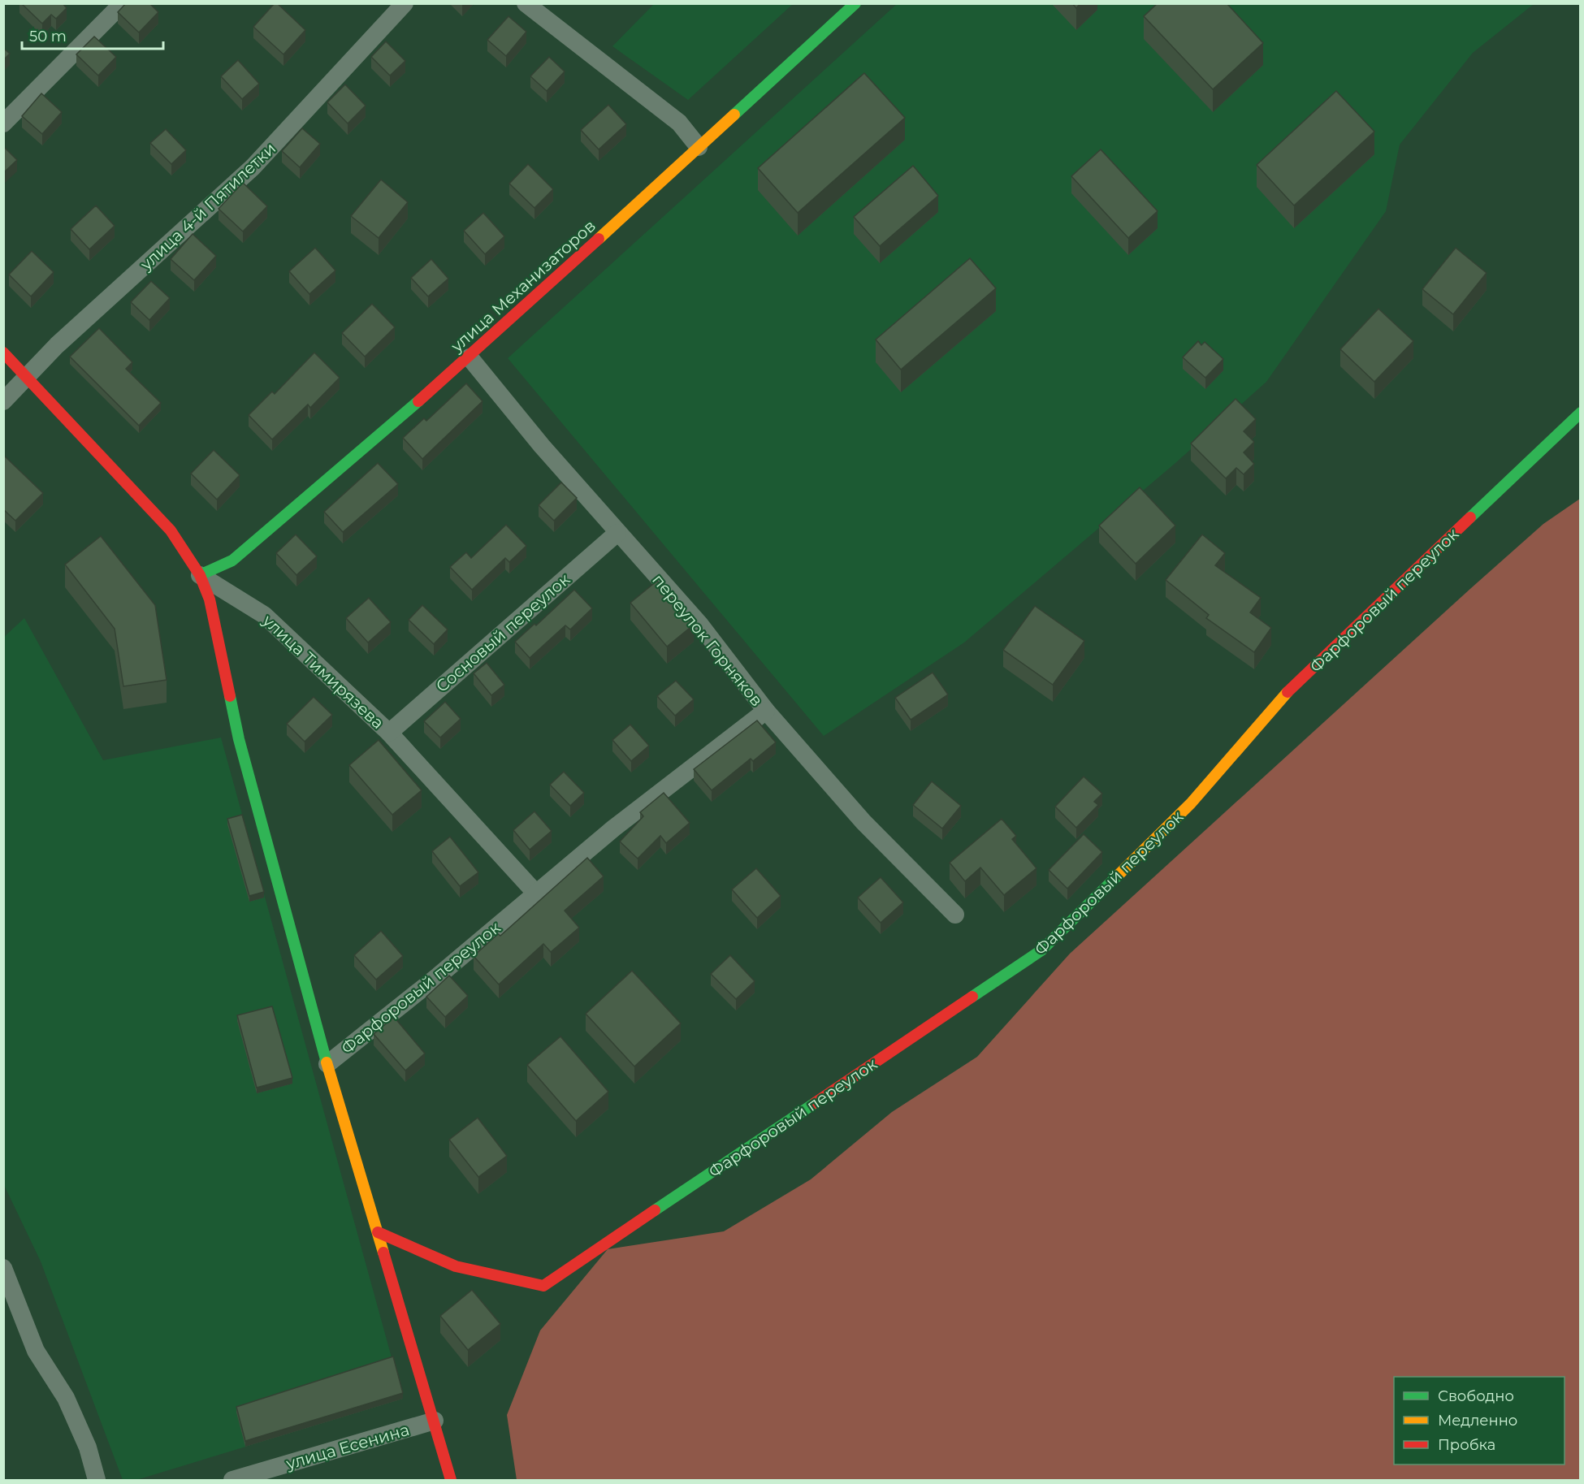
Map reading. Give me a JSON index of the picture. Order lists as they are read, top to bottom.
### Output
{
  "streets": {
    "street": [
      "улица 4-й Пятилетки",
      "улица Механизаторов",
      "Фарфоровый переулок",
      "Сосновый переулок",
      "переулок Горняков",
      "улица Тимирязева",
      "улица Есенина"
    ]
  },
  "crossings": [
    ["улица 4-й Пятилетки", "улица Тимирязева"],
    ["улица Механизаторов", "переулок Горняков"],
    ["улица Механизаторов", "улица Тимирязева"],
    ["Фарфоровый переулок", "переулок Горняков"],
    ["Фарфоровый переулок", "улица Тимирязева"],
    ["Сосновый переулок", "переулок Горняков"],
    ["Сосновый переулок", "улица Тимирязева"]
  ],
  "legend": ["Свободно", "Медленно", "Пробка"],
  "scale_bar": "50 m"
}
